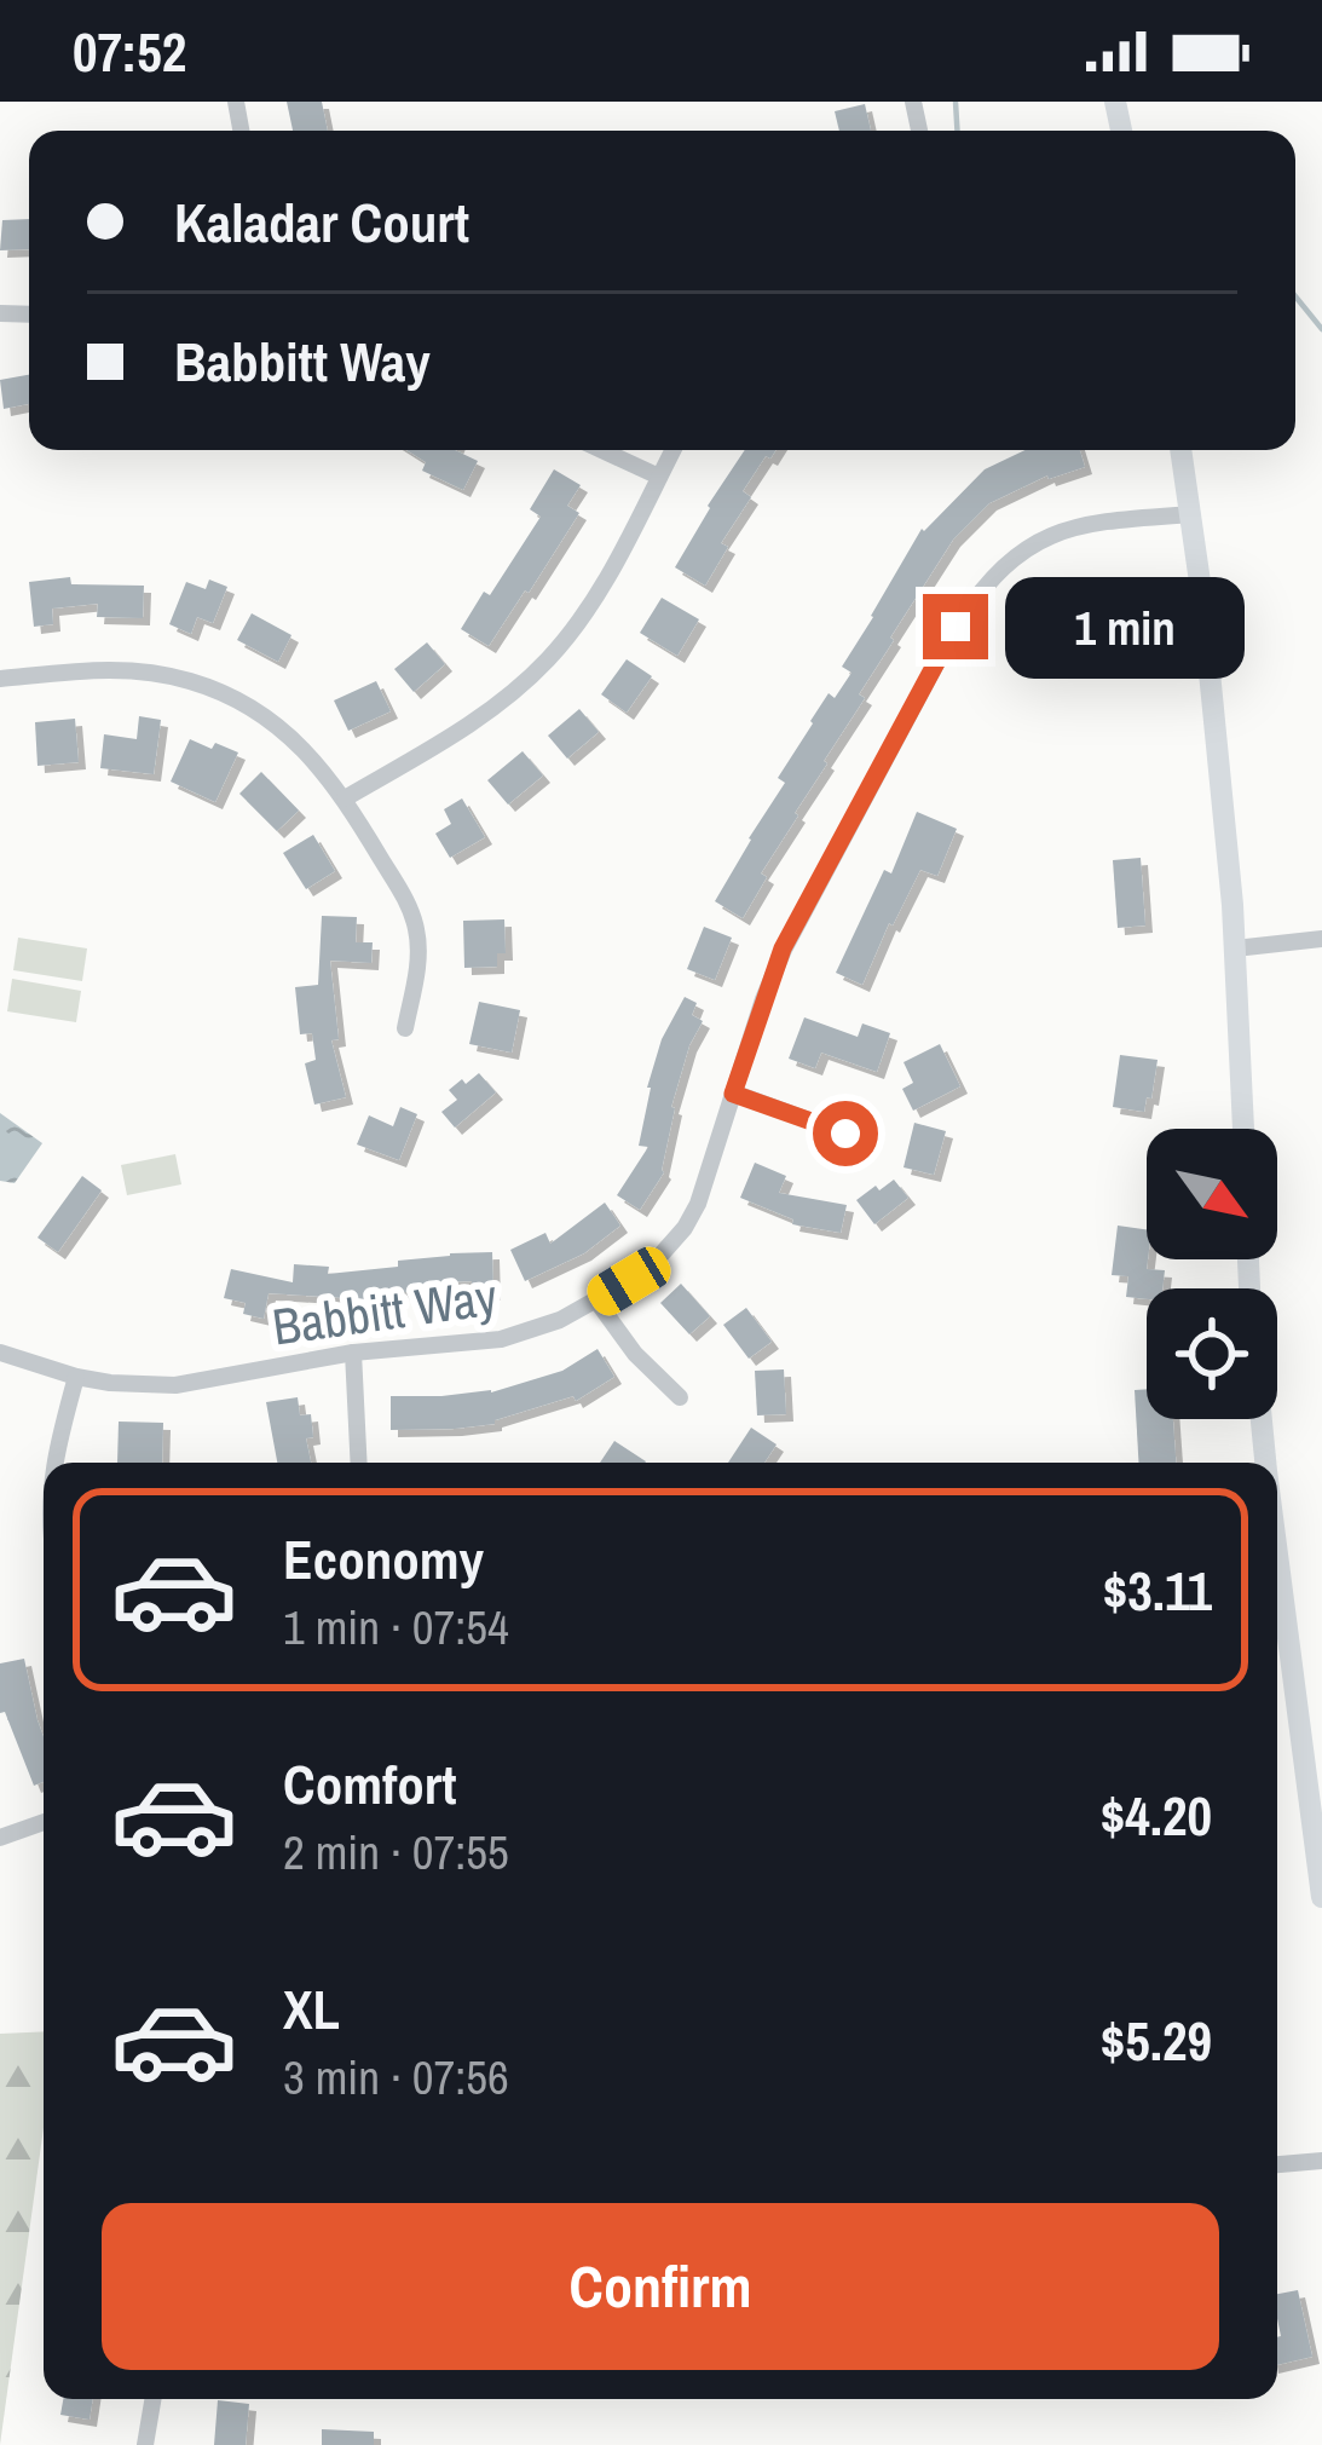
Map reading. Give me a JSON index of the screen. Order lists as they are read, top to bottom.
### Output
{
  "streets": {
    "street": ["Babbitt Way"]
  },
  "north": "bottom right",
  "page": {
    "status": "07:52",
    "banner": ["Kaladar Court", "Babbitt Way"],
    "bubble": "1 min",
    "list": [
      {
        "name": "Economy",
        "note": "1 min · 07:54",
        "value": "$3.11"
      },
      {
        "name": "Comfort",
        "note": "2 min · 07:55",
        "value": "$4.20"
      },
      {
        "name": "XL",
        "note": "3 min · 07:56",
        "value": "$5.29"
      }
    ],
    "buttons": "Confirm"
  }
}
